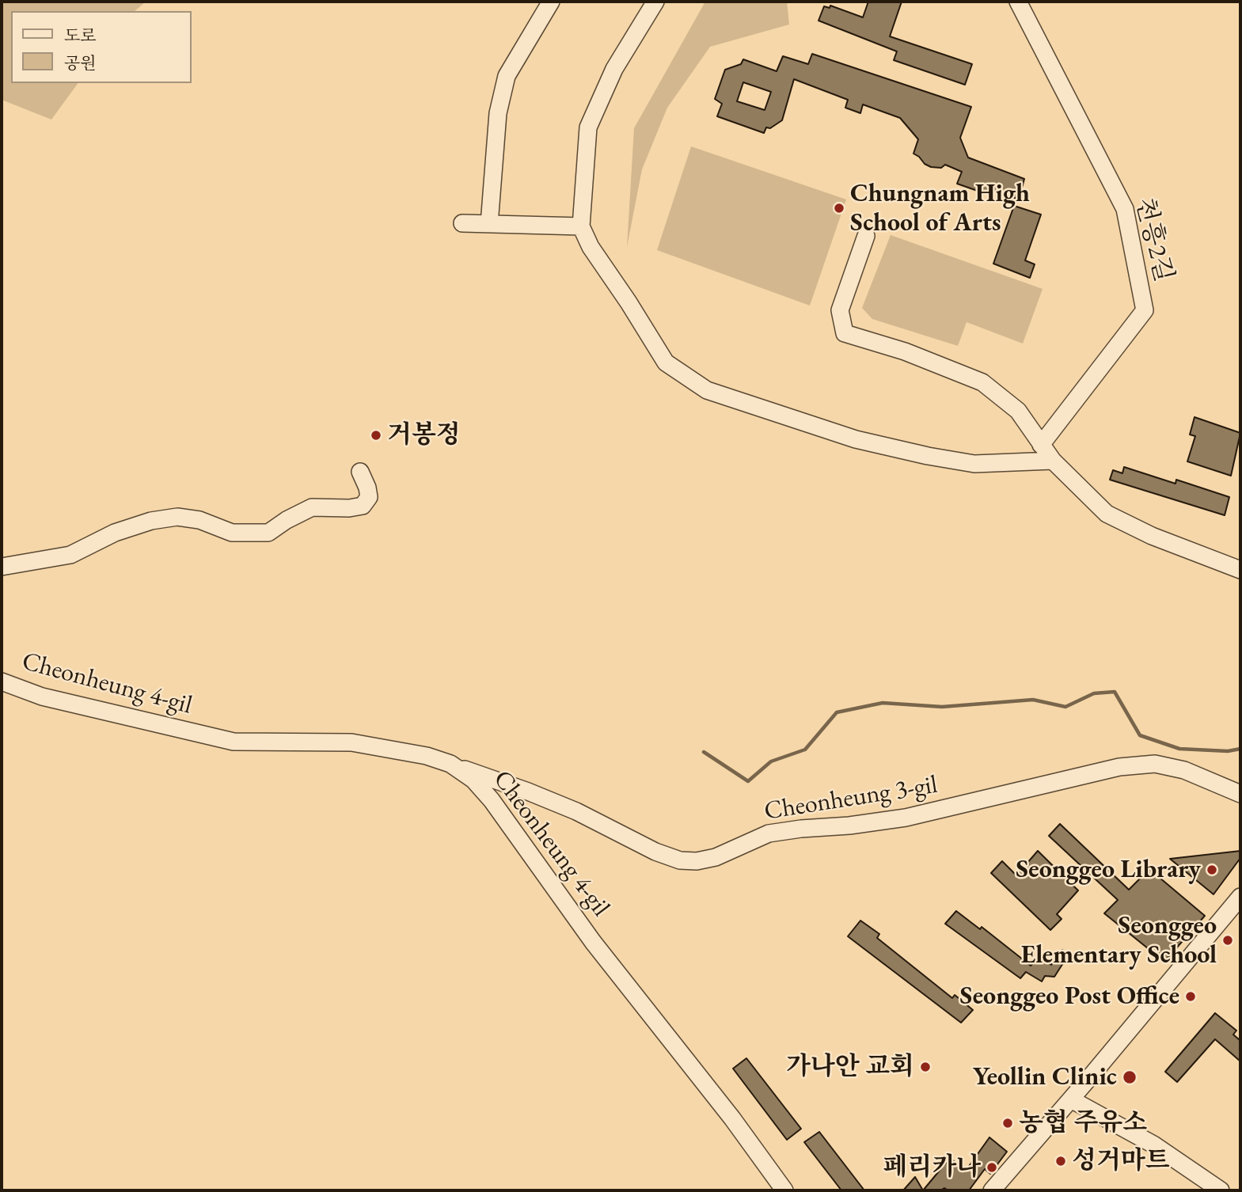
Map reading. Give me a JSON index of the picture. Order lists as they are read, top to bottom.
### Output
{
  "streets": {
    "street": ["천흥2길", "Cheonheung 4-gil", "Cheonheung 3-gil"]
  },
  "crossings": [
    ["Cheonheung 4-gil", "Cheonheung 3-gil"]
  ],
  "places": [
    "Chungnam High School of Arts",
    "거봉정",
    "Seonggeo Library",
    "Seonggeo Elementary School",
    "Seonggeo Post Office",
    "가나안 교회",
    "Yeollin Clinic",
    "농협 주유소",
    "성거마트",
    "페리카나"
  ],
  "legend": ["도로", "공원"]
}
